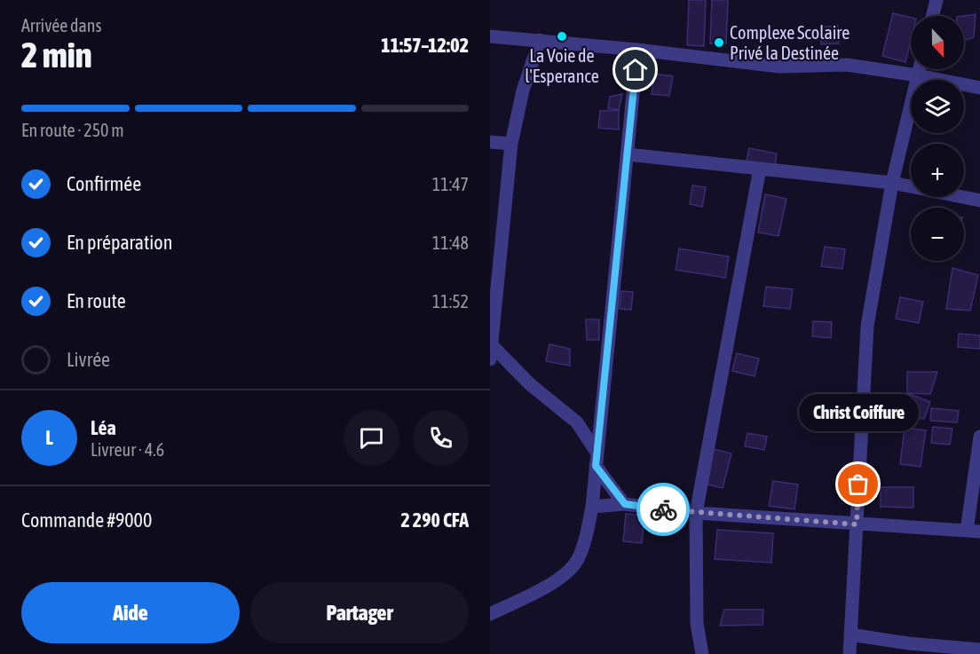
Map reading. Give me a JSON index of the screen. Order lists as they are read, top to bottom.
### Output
{
  "places": ["La Voie de l'Esperance", "Complexe Scolaire Privé la Destinée", "Christ Coiffure"],
  "north": "bottom",
  "page": {
    "heading": ["2 min", "Arrivée dans", "11:57–12:02"],
    "panel": [
      "Léa",
      "Livreur · 4.6",
      "Commande #9000",
      "2 290 CFA"
    ],
    "map_buttons": ["+", "−"],
    "bar": "En route · 250 m",
    "list": [
      ["Confirmée", "11:47"],
      ["En préparation", "11:48"],
      ["En route", "11:52"],
      "Livrée"
    ],
    "bubble": "Christ Coiffure",
    "round": "L",
    "buttons": ["Aide", "Partager"]
  }
}
